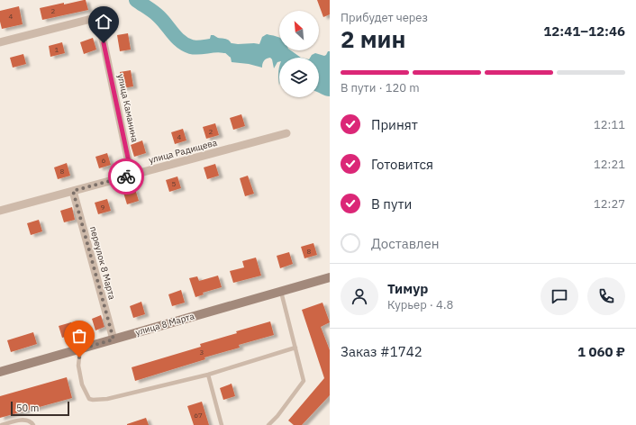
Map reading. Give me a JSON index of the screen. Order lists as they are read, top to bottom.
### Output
{
  "streets": {
    "street": [
      "улица Каманина",
      "улица Радищева",
      "переулок 8 Марта",
      "улица 8 Марта"
    ]
  },
  "crossings": [
    ["улица Каманина", "улица Радищева"],
    ["улица Радищева", "переулок 8 Марта"],
    ["переулок 8 Марта", "улица 8 Марта"]
  ],
  "house_numbers": [
    "2",
    "4",
    "1",
    "2",
    "4",
    "6",
    "8",
    "5",
    "9",
    "8",
    "3",
    "67"
  ],
  "scale_bar": "50 m",
  "north": "top left",
  "page": {
    "heading": ["2 мин", "Прибудет через", "12:41–12:46"],
    "panel": [
      "Тимур",
      "Курьер · 4.8",
      "Заказ #1742",
      "1 060 ₽"
    ],
    "bar": "В пути · 120 m",
    "list": [
      ["Принят", "12:11"],
      ["Готовится", "12:21"],
      ["В пути", "12:27"],
      "Доставлен"
    ],
    "scale": "50 m"
  }
}
